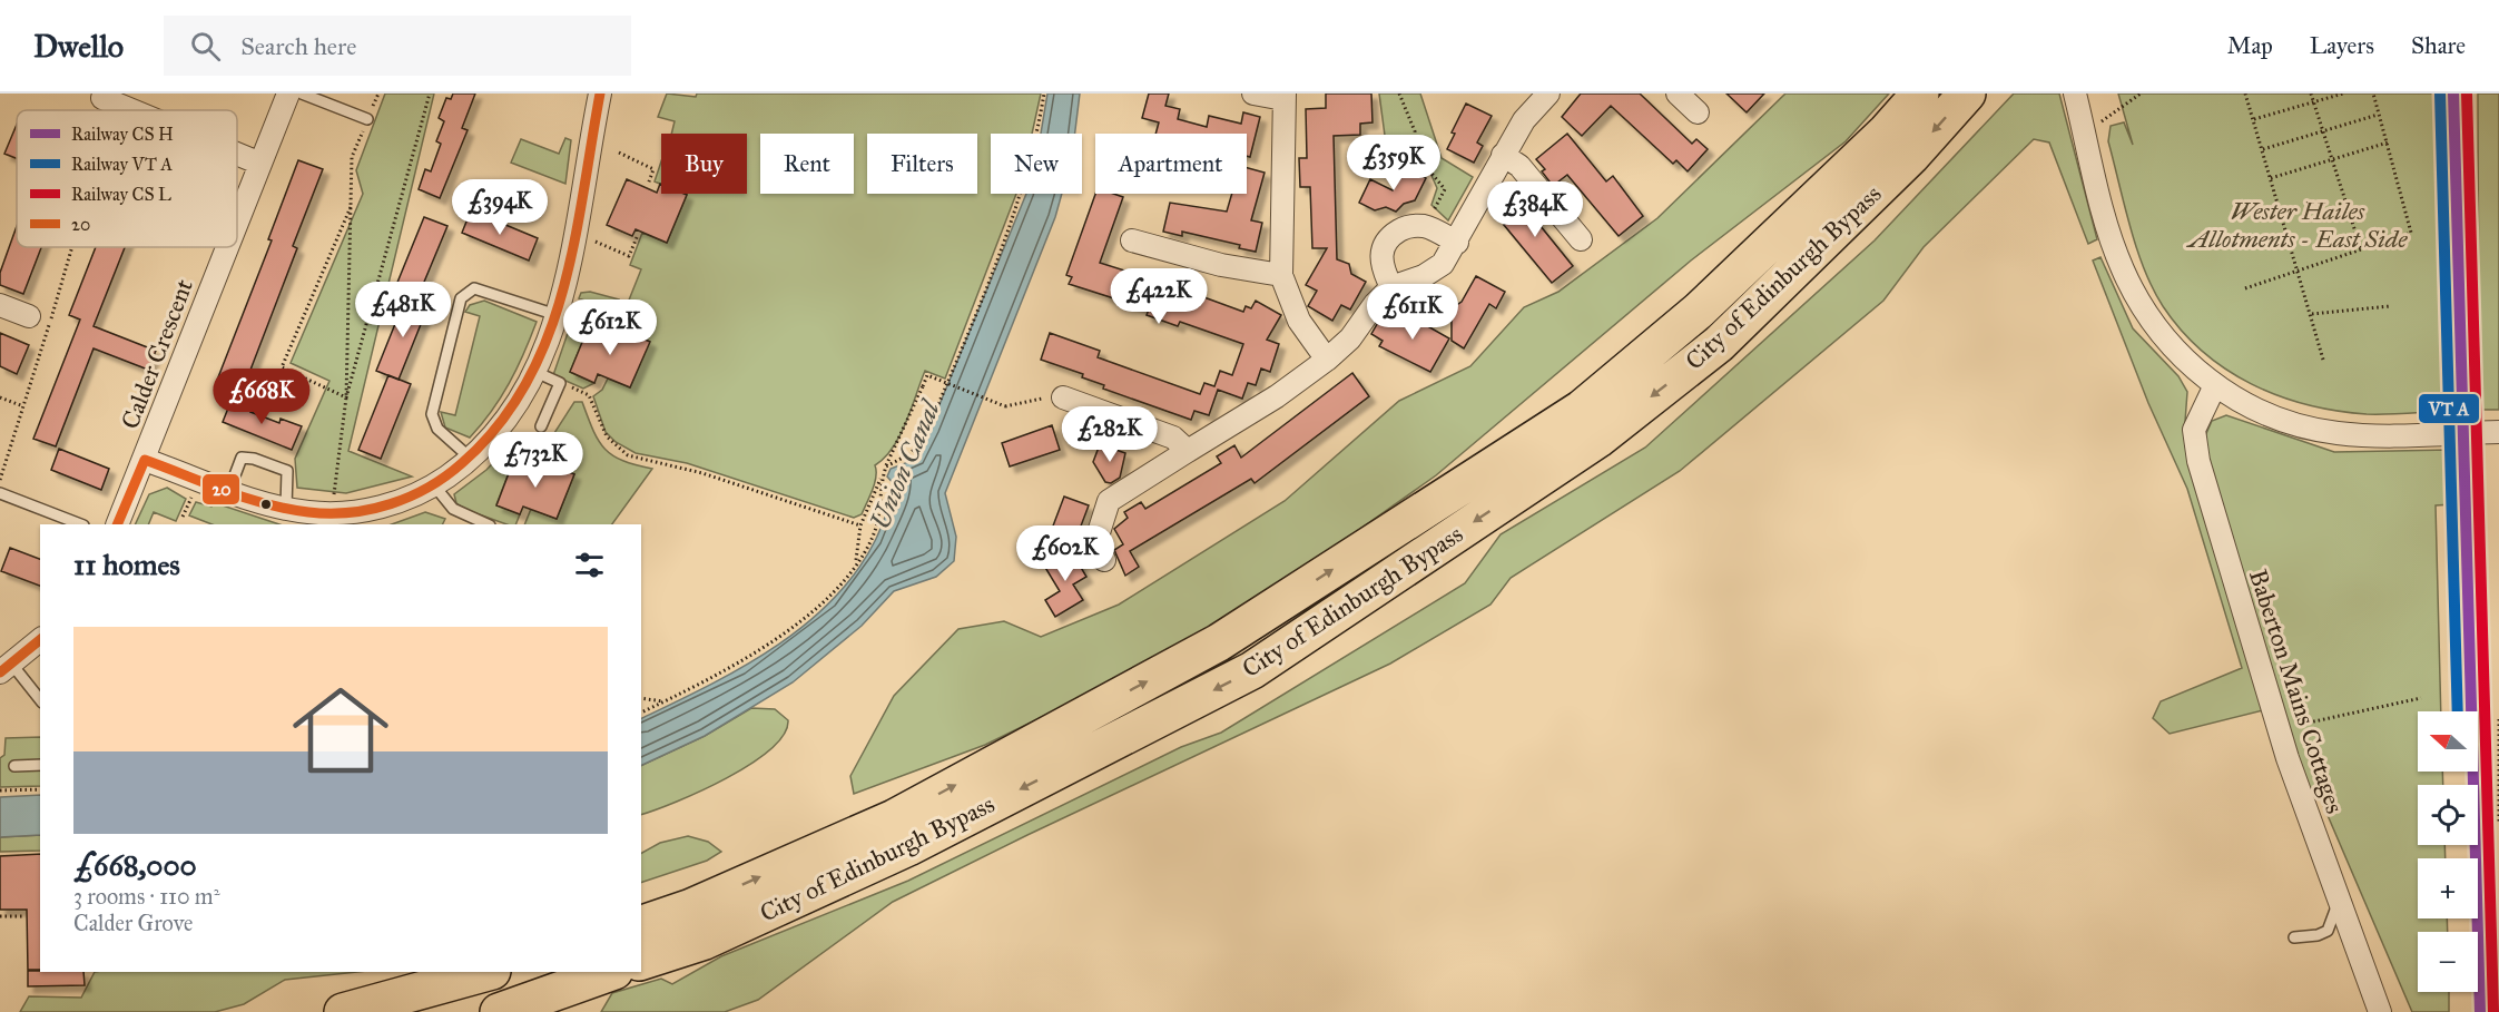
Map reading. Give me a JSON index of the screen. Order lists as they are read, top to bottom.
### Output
{
  "streets": {
    "highway": ["City of Edinburgh Bypass"],
    "street": ["Calder Crescent", "Baberton Mains Cottages"]
  },
  "water": ["Union Canal"],
  "parks": ["Wester Hailes Allotments - East Side"],
  "lines": ["transit line 20"],
  "legend": [
    "Railway CS H",
    "Railway VT A",
    "Railway CS L",
    "20"
  ],
  "north": "left",
  "page": {
    "header": "Dwello",
    "search": "Search here",
    "nav": ["Map", "Layers", "Share"],
    "chip": [
      "Buy",
      "Rent",
      "Filters",
      "New",
      "Apartment"
    ],
    "price": [
      "£359K",
      "£394K",
      "£384K",
      "£422K",
      "£481K",
      "£611K",
      "£612K",
      "£668K",
      "£282K",
      "£732K",
      "£602K"
    ],
    "heading": "11 homes",
    "list": [
      {
        "name": "£668,000",
        "note": "3 rooms · 110 m² · Calder Grove"
      }
    ],
    "map_buttons": ["+", "−"]
  }
}
